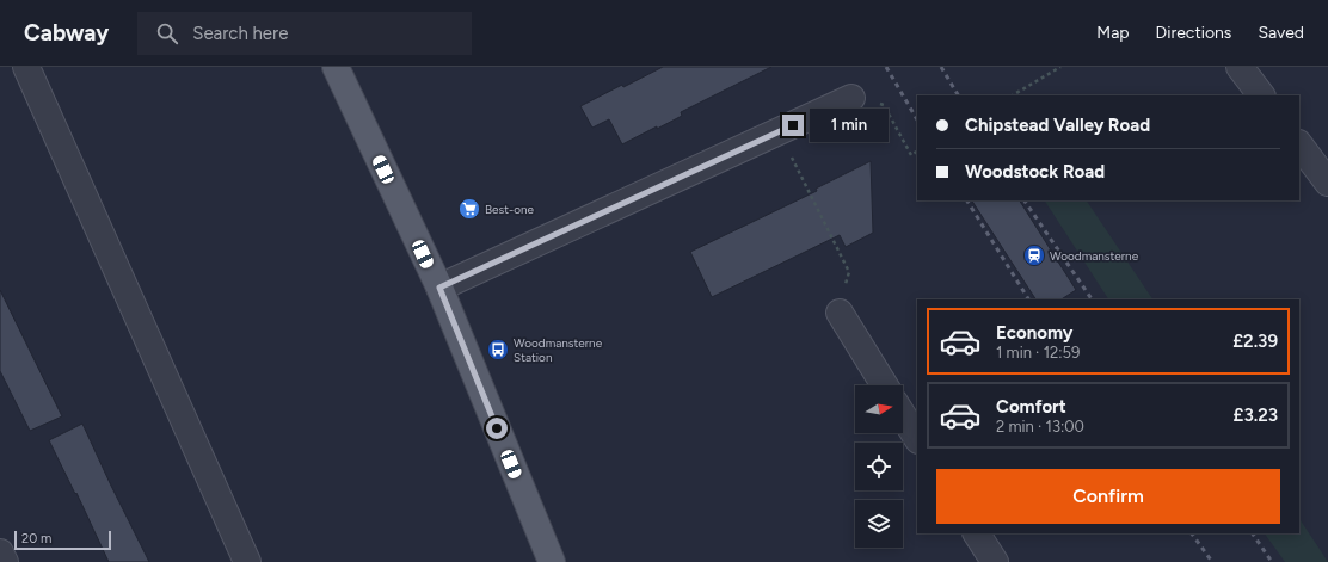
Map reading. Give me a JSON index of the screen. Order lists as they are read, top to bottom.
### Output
{
  "places": {
    "supermarket": ["Best-one"],
    "station": ["Woodmansterne"],
    "bus stop": ["Woodmansterne Station"]
  },
  "scale_bar": "20 m",
  "north": "right",
  "page": {
    "header": "Cabway",
    "search": "Search here",
    "nav": ["Map", "Directions", "Saved"],
    "banner": ["Chipstead Valley Road", "Woodstock Road"],
    "bubble": "1 min",
    "list": [
      {
        "name": "Economy",
        "note": "1 min · 12:59",
        "value": "£2.39"
      },
      {
        "name": "Comfort",
        "note": "2 min · 13:00",
        "value": "£3.23"
      }
    ],
    "buttons": "Confirm",
    "scale": "20 m"
  }
}
